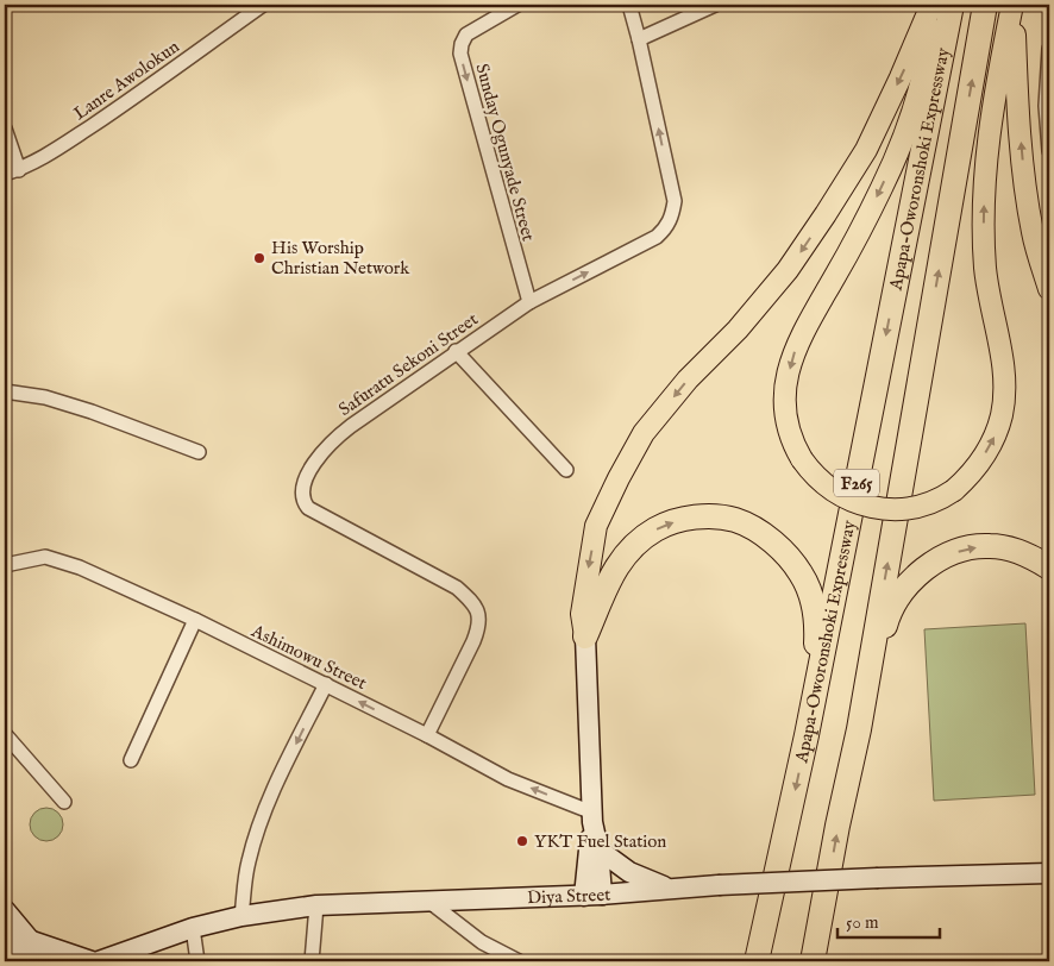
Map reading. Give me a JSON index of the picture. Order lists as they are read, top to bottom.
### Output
{
  "streets": {
    "highway": ["Apapa-Oworonshoki Expressway", "F265"],
    "main road": ["Diya Street"],
    "street": [
      "Lanre Awolokun",
      "Sunday Ogunyade Street",
      "Safuratu Sekoni Street",
      "Ashimowu Street"
    ]
  },
  "crossings": [
    ["Sunday Ogunyade Street", "Safuratu Sekoni Street"],
    ["Safuratu Sekoni Street", "Ashimowu Street"]
  ],
  "one_way": ["Sunday Ogunyade Street", "Ashimowu Street"],
  "places": ["His Worship Christian Network", "YKT Fuel Station"],
  "scale_bar": "50 m"
}
